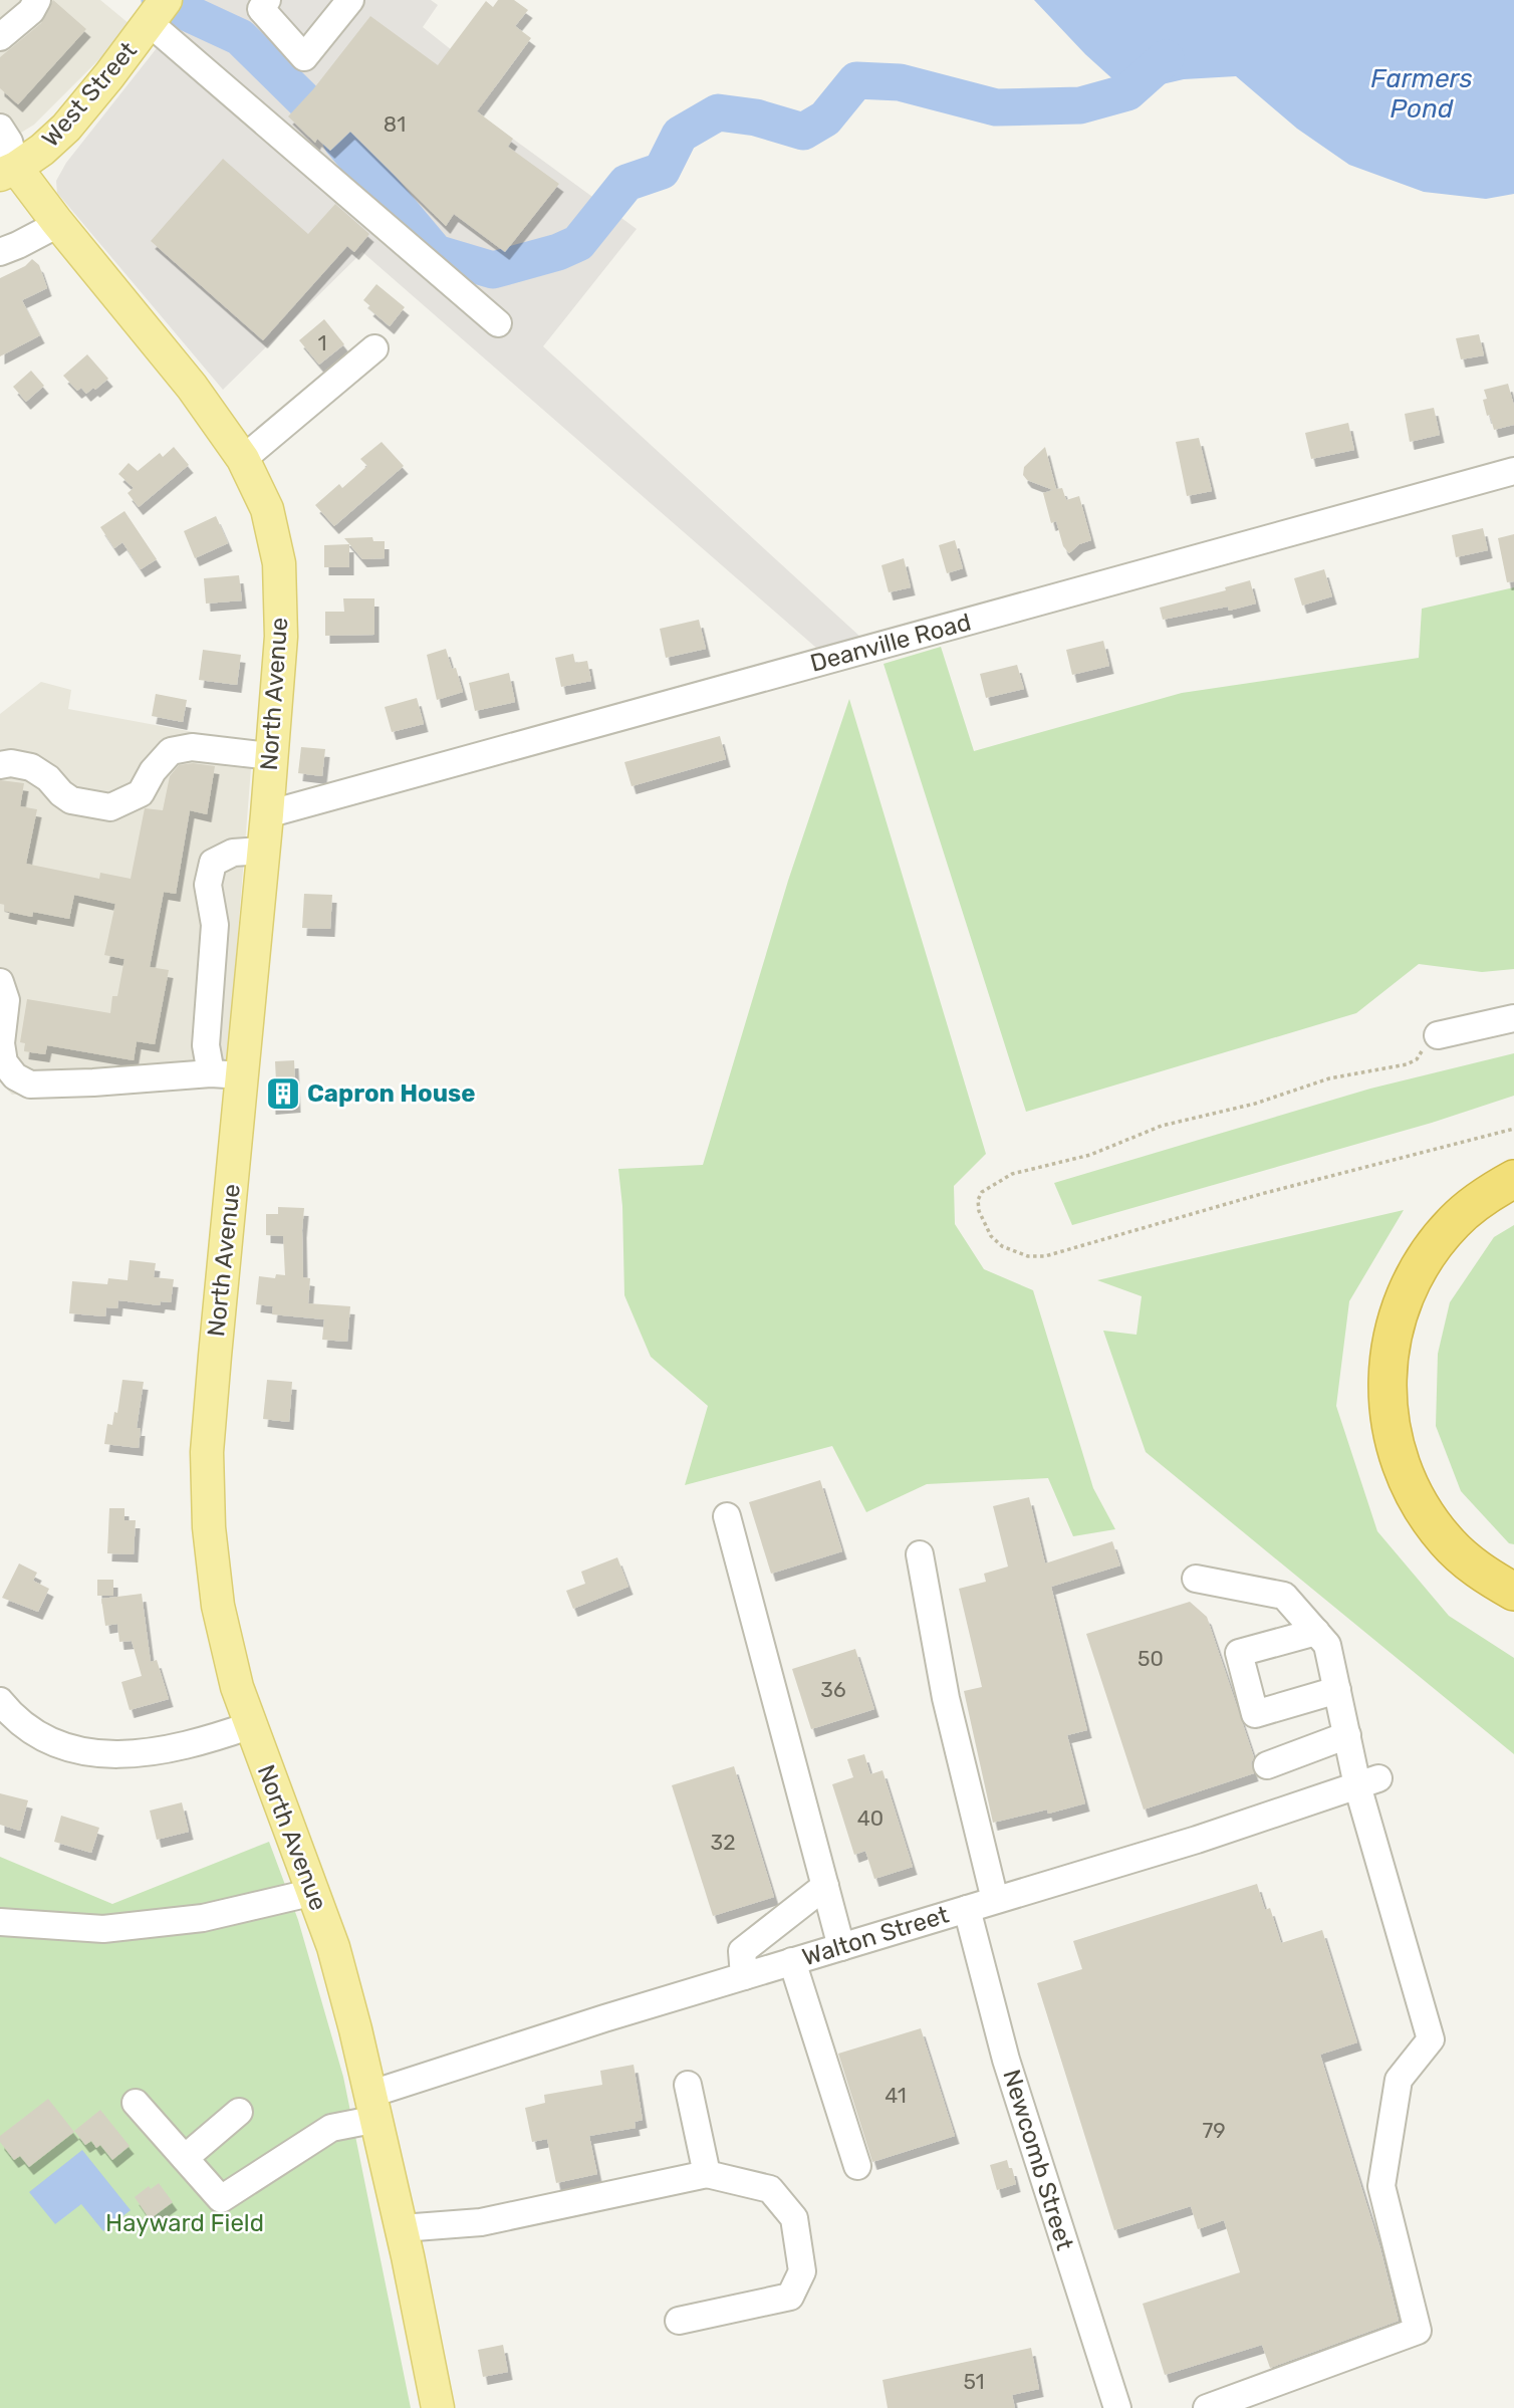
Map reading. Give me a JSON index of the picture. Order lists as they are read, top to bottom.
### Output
{
  "streets": {
    "main road": ["West Street", "North Avenue"],
    "street": ["Deanville Road", "Walton Street", "Newcomb Street"]
  },
  "crossings": [
    ["West Street", "North Avenue"],
    ["Deanville Road", "North Avenue"],
    ["North Avenue", "Walton Street"],
    ["Walton Street", "Newcomb Street"]
  ],
  "water": ["Farmers Pond"],
  "parks": ["Hayward Field"],
  "places": {
    "building": ["Capron House"]
  },
  "house_numbers": [
    "81",
    "1",
    "50",
    "36",
    "40",
    "32",
    "41",
    "79",
    "51"
  ]
}
